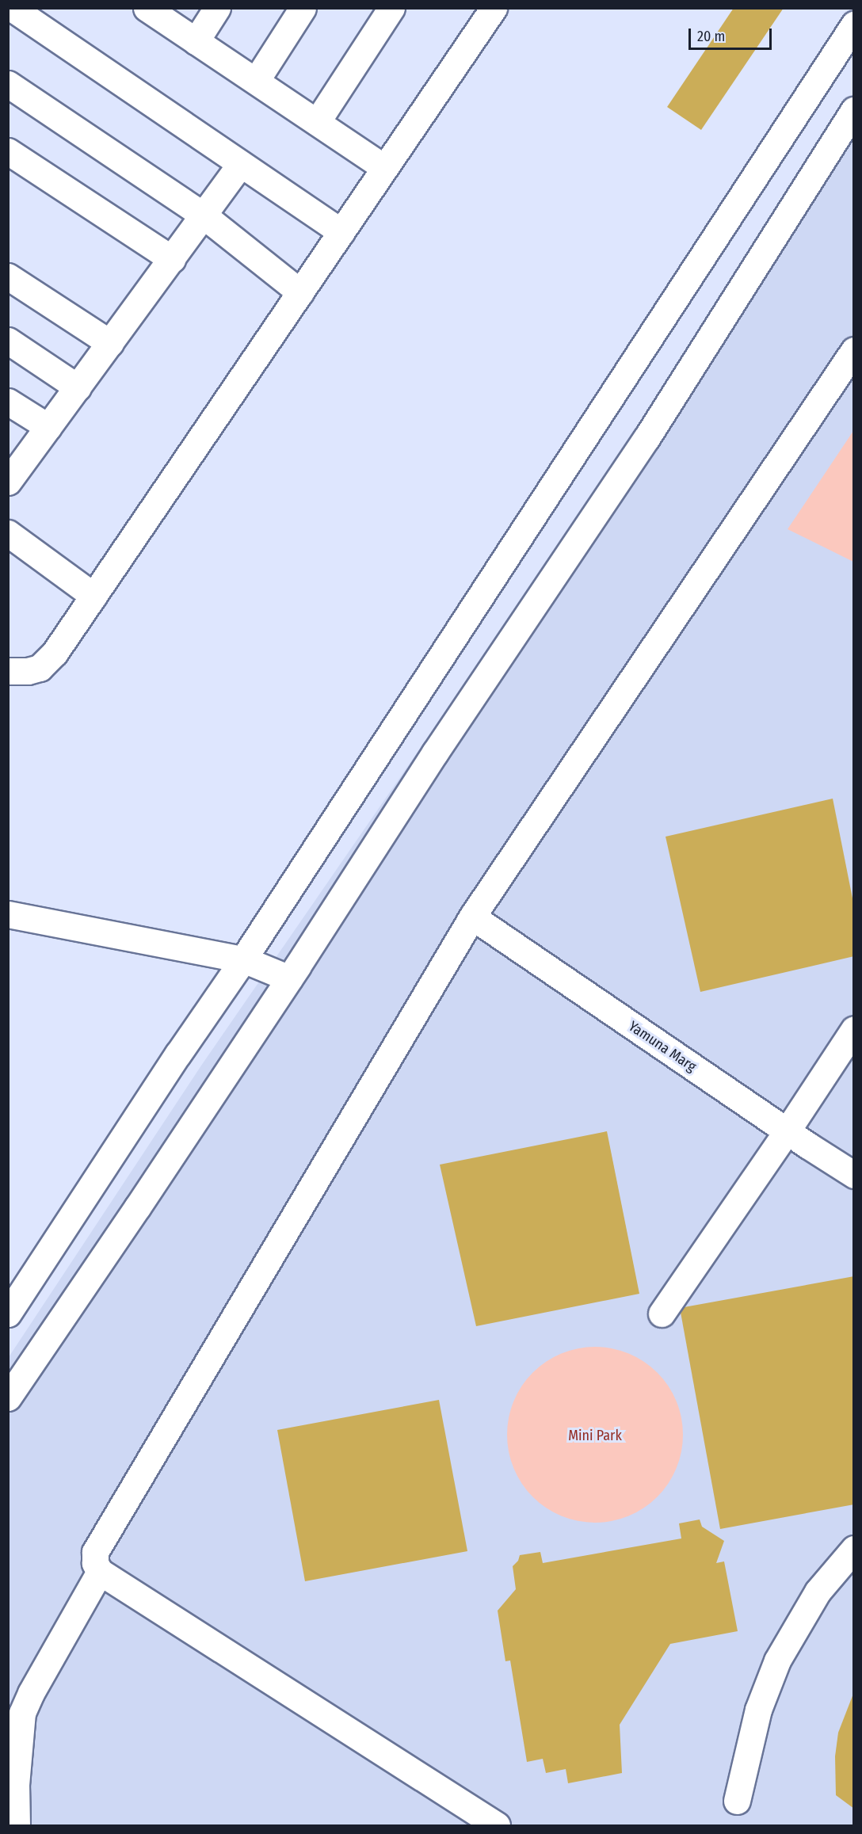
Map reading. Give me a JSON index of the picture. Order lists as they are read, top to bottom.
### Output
{
  "streets": {
    "street": ["Yamuna Marg"]
  },
  "parks": ["Mini Park"],
  "scale_bar": "20 m"
}
